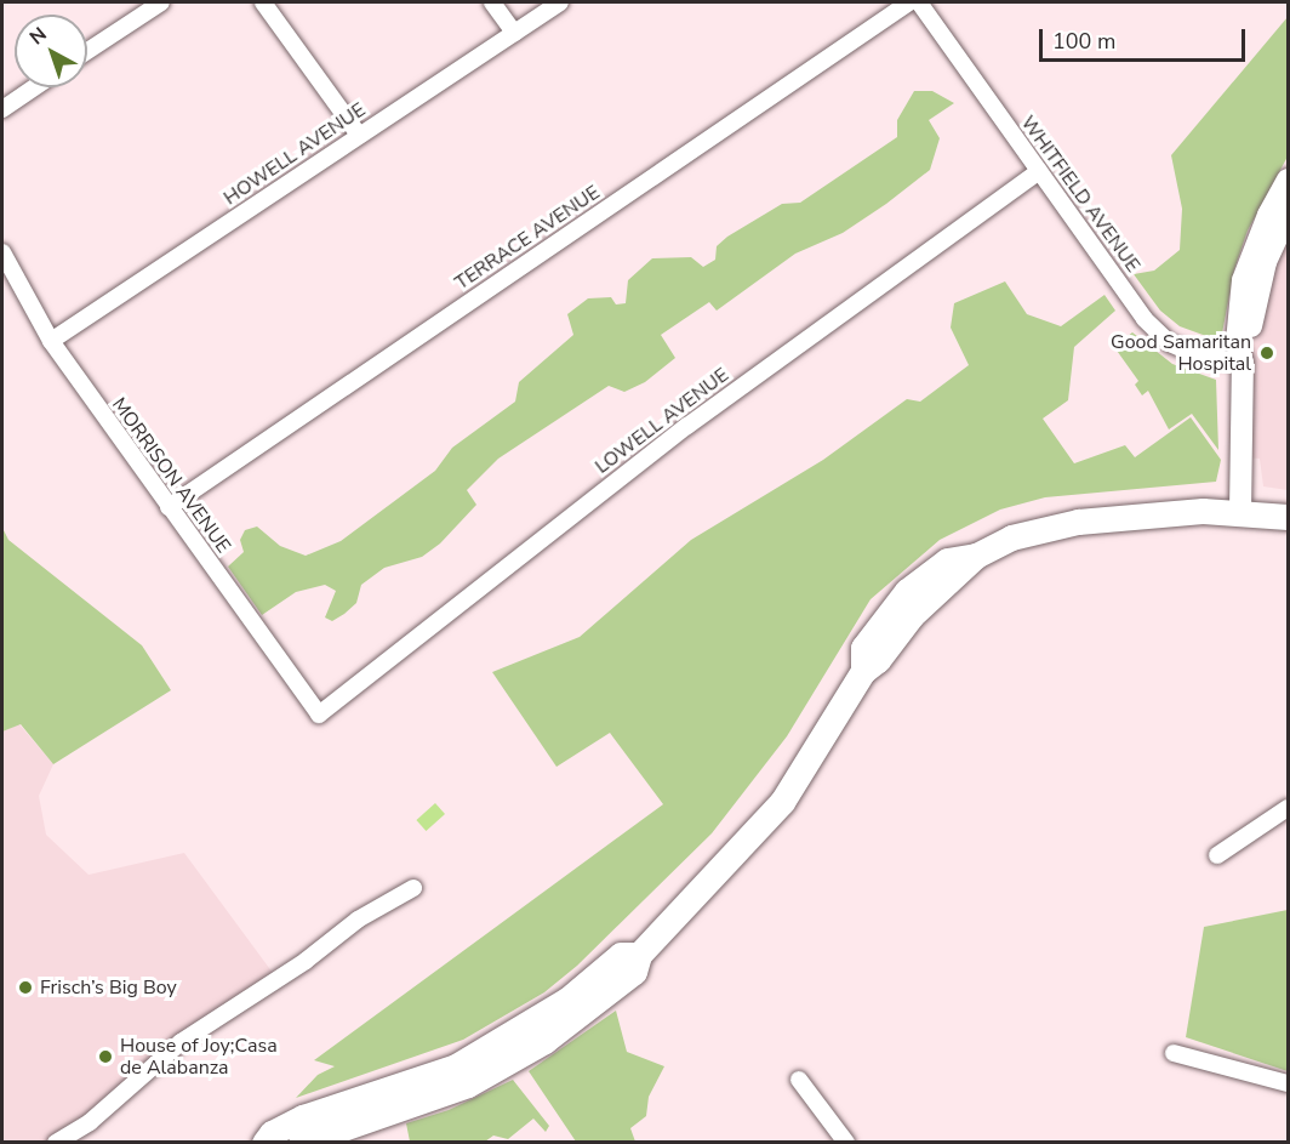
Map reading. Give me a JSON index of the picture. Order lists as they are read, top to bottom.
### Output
{
  "streets": {
    "street": [
      "HOWELL AVENUE",
      "WHITFIELD AVENUE",
      "TERRACE AVENUE",
      "LOWELL AVENUE",
      "MORRISON AVENUE"
    ]
  },
  "crossings": [
    ["HOWELL AVENUE", "MORRISON AVENUE"],
    ["WHITFIELD AVENUE", "LOWELL AVENUE"],
    ["TERRACE AVENUE", "MORRISON AVENUE"],
    ["LOWELL AVENUE", "MORRISON AVENUE"]
  ],
  "places": ["Good Samaritan Hospital", "Frisch’s Big Boy", "House of Joy;Casa de Alabanza"],
  "scale_bar": "100 m",
  "north": "top left"
}
